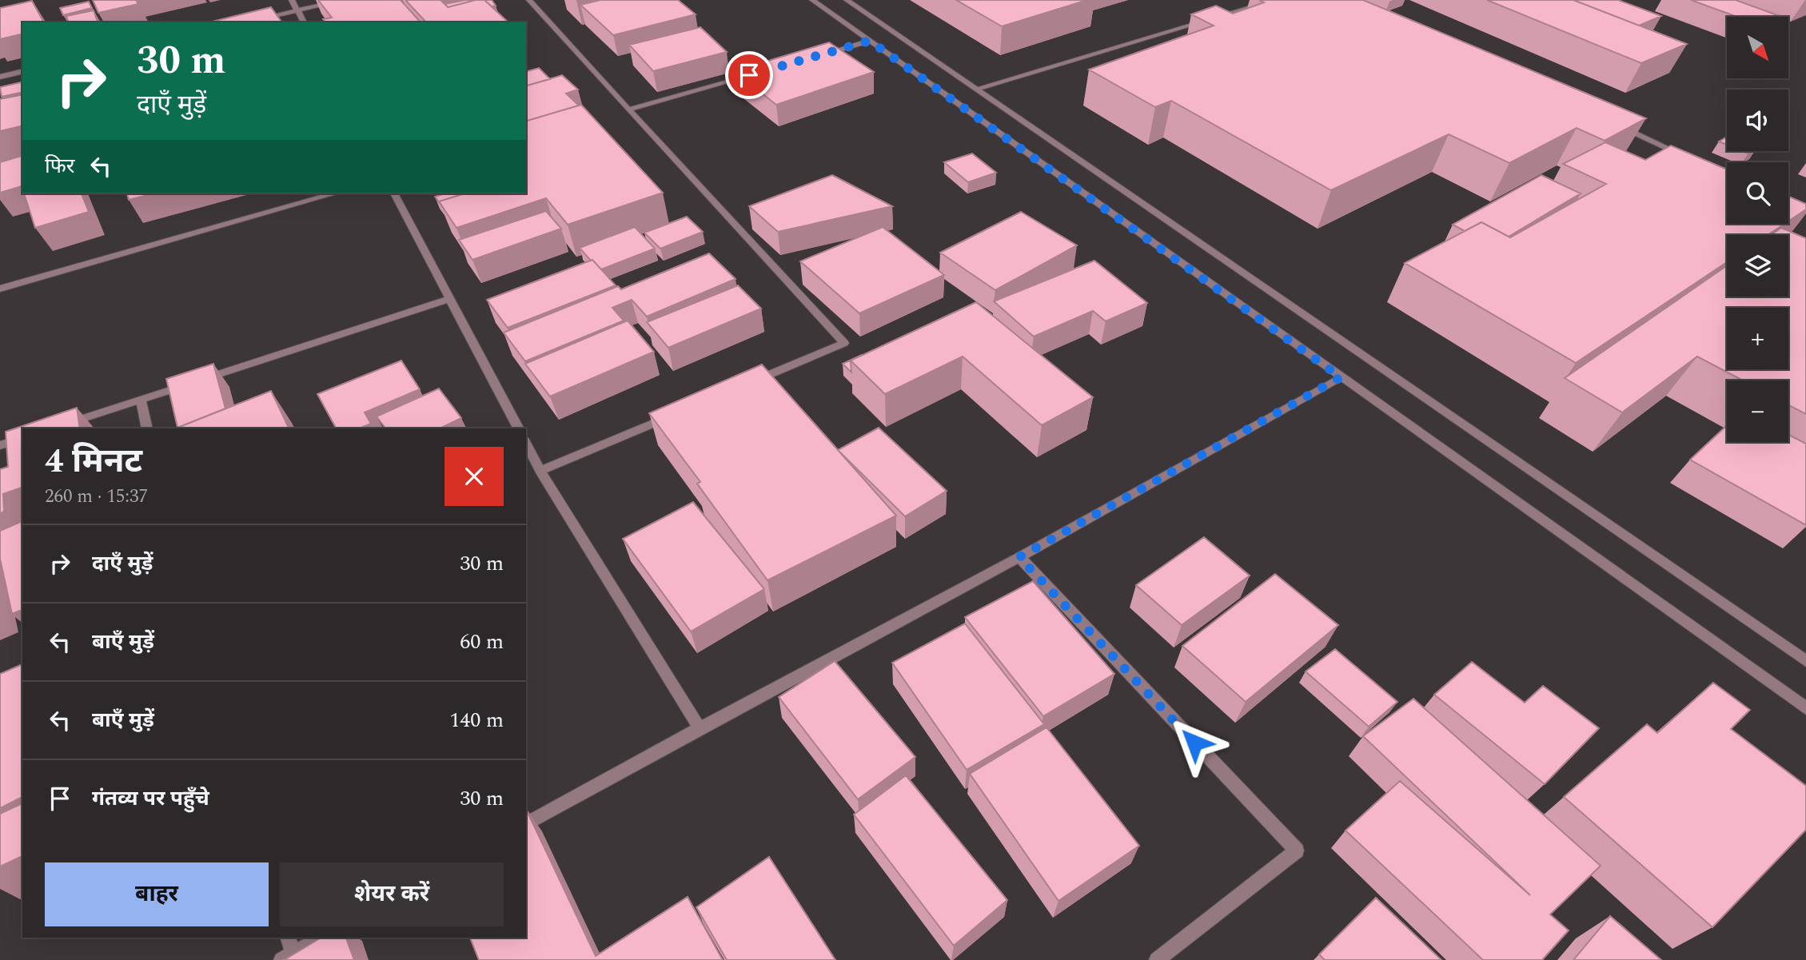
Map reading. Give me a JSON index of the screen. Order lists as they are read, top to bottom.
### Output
{
  "north": "bottom right",
  "page": {
    "map_buttons": ["+", "−"],
    "turn": ["30 m", "दाएँ मुड़ें"],
    "then": "फिर",
    "heading": ["4 मिनट", "260 m · 15:37"],
    "list": [
      {
        "name": "दाएँ मुड़ें",
        "value": "30 m"
      },
      {
        "name": "बाएँ मुड़ें",
        "value": "60 m"
      },
      {
        "name": "बाएँ मुड़ें",
        "value": "140 m"
      },
      {
        "name": "गंतव्य पर पहुँचे",
        "value": "30 m"
      }
    ],
    "buttons": ["बाहर", "शेयर करें"]
  }
}
